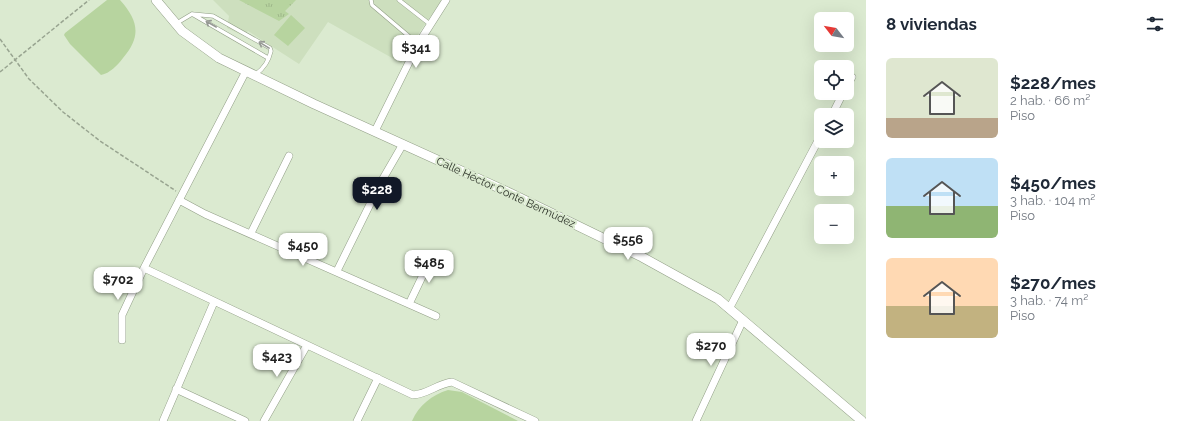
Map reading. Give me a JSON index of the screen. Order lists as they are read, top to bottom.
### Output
{
  "streets": {
    "street": ["Calle Héctor Conte Bermúdez"]
  },
  "north": "top left",
  "page": {
    "heading": "8 viviendas",
    "map_buttons": ["+", "−"],
    "price": [
      "$341",
      "$228",
      "$556",
      "$450",
      "$485",
      "$702",
      "$270",
      "$423"
    ],
    "list": [
      {
        "name": "$228/mes",
        "note": "2 hab. · 66 m² · Piso"
      },
      {
        "name": "$450/mes",
        "note": "3 hab. · 104 m² · Piso"
      },
      {
        "name": "$270/mes",
        "note": "3 hab. · 74 m² · Piso"
      }
    ]
  }
}
